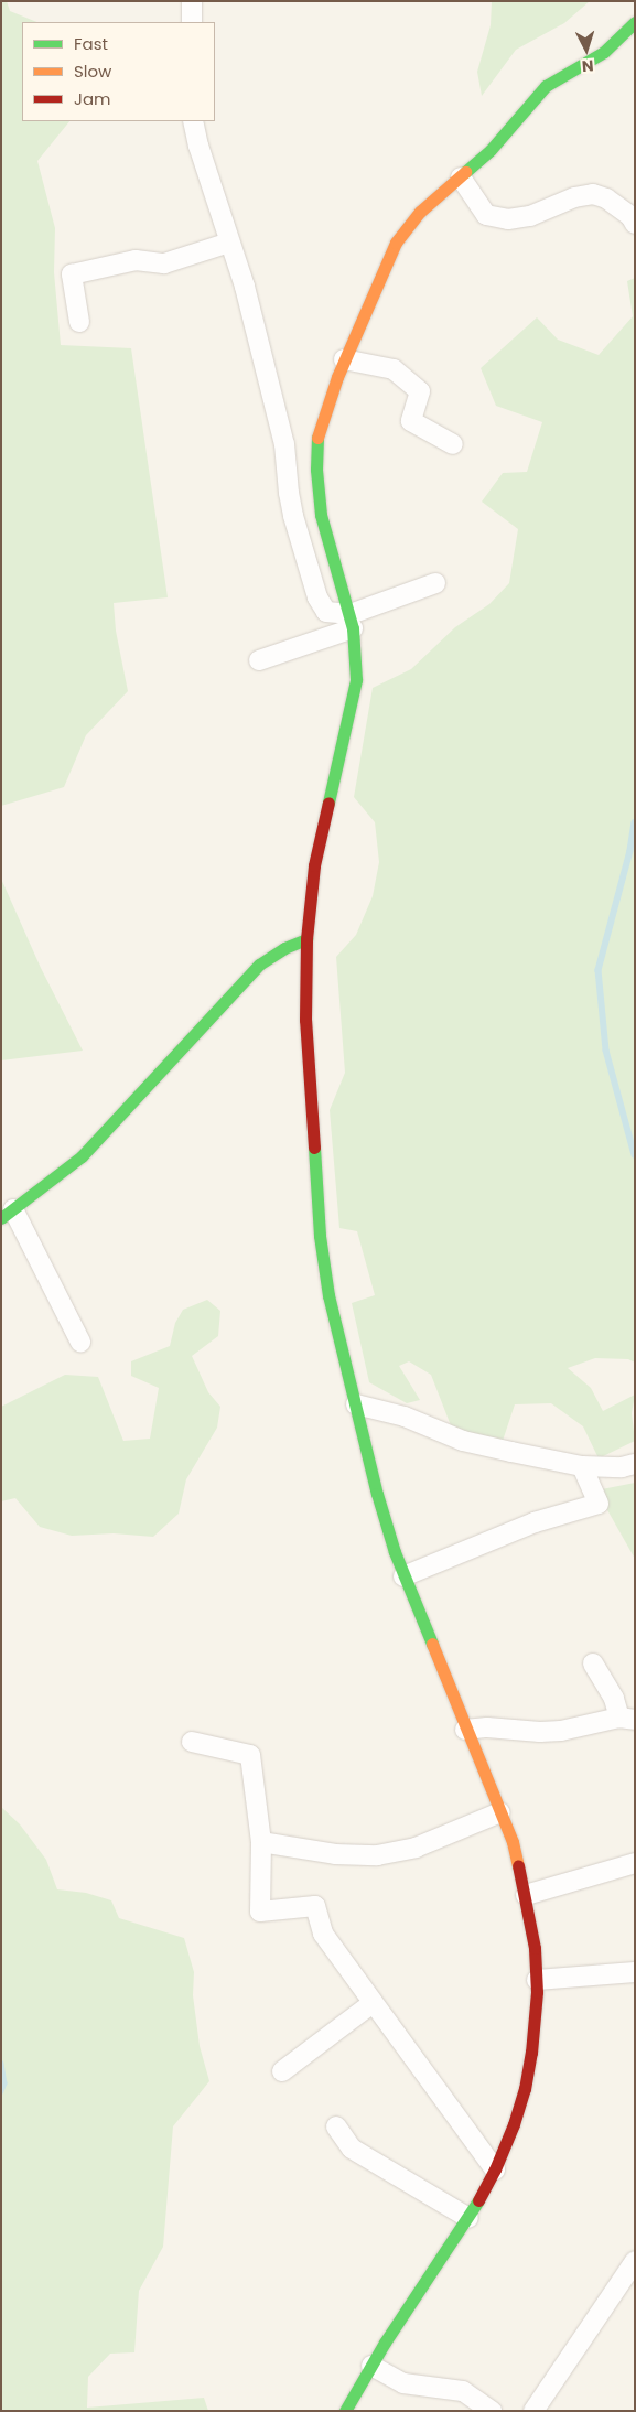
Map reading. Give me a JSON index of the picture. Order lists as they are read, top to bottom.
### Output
{
  "legend": ["Fast", "Slow", "Jam"],
  "north": "bottom"
}
